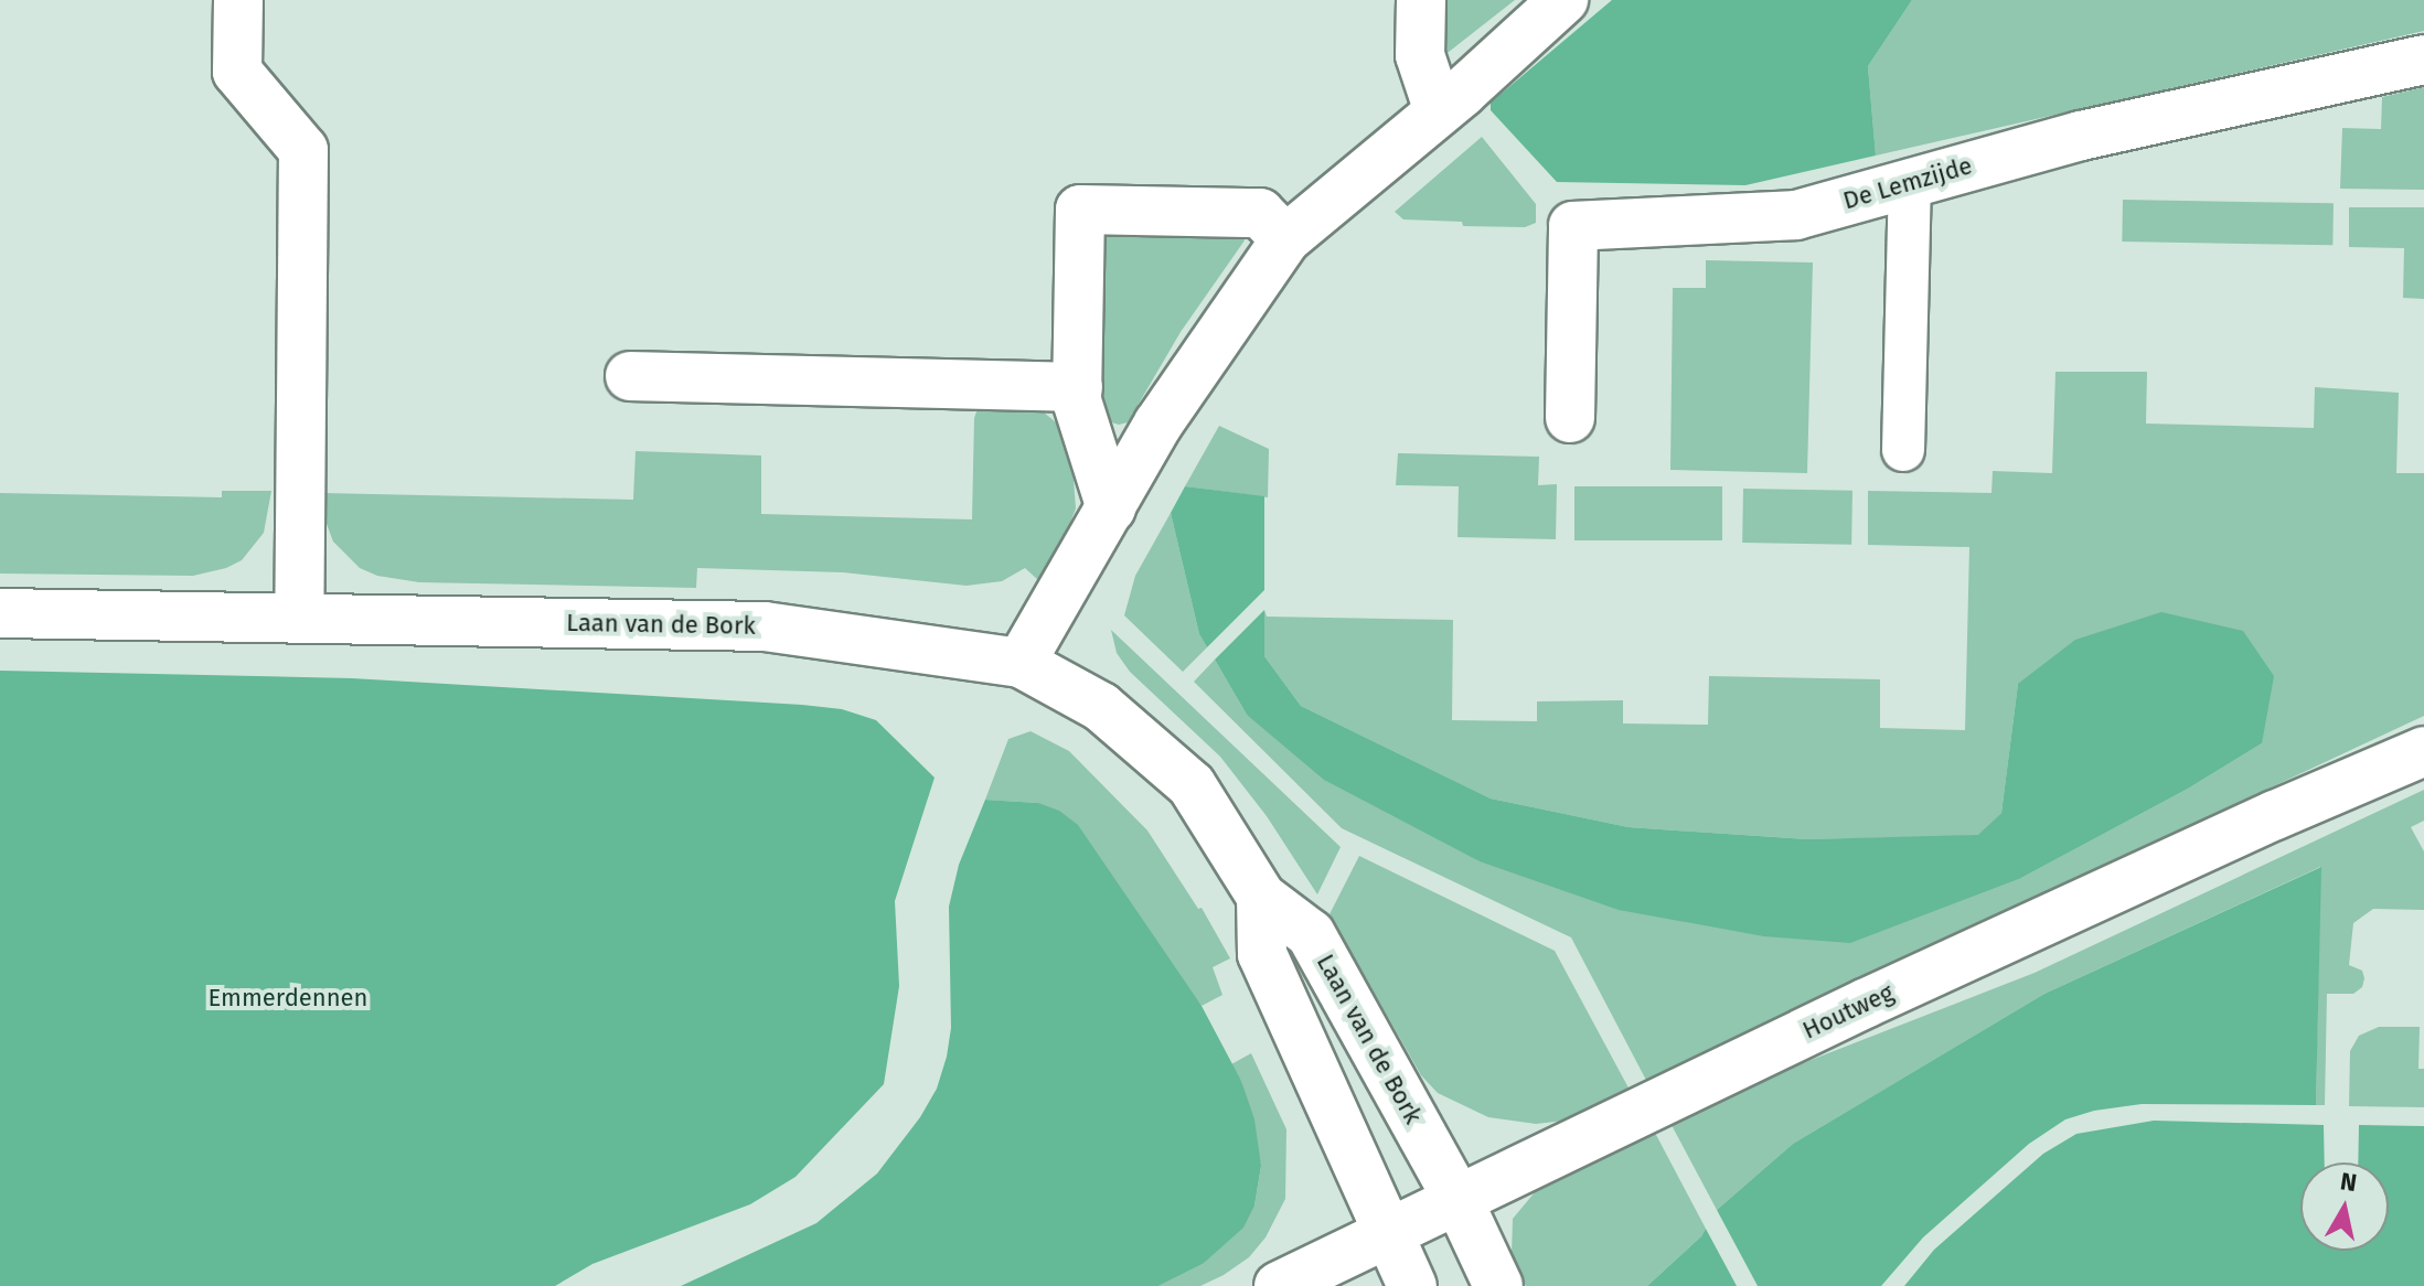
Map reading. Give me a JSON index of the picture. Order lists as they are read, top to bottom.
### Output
{
  "streets": {
    "street": ["De Lemzijde", "Laan van de Bork", "Houtweg"]
  },
  "crossings": [
    ["Laan van de Bork", "Houtweg"]
  ],
  "parks": ["Emmerdennen"],
  "north": "top"
}
